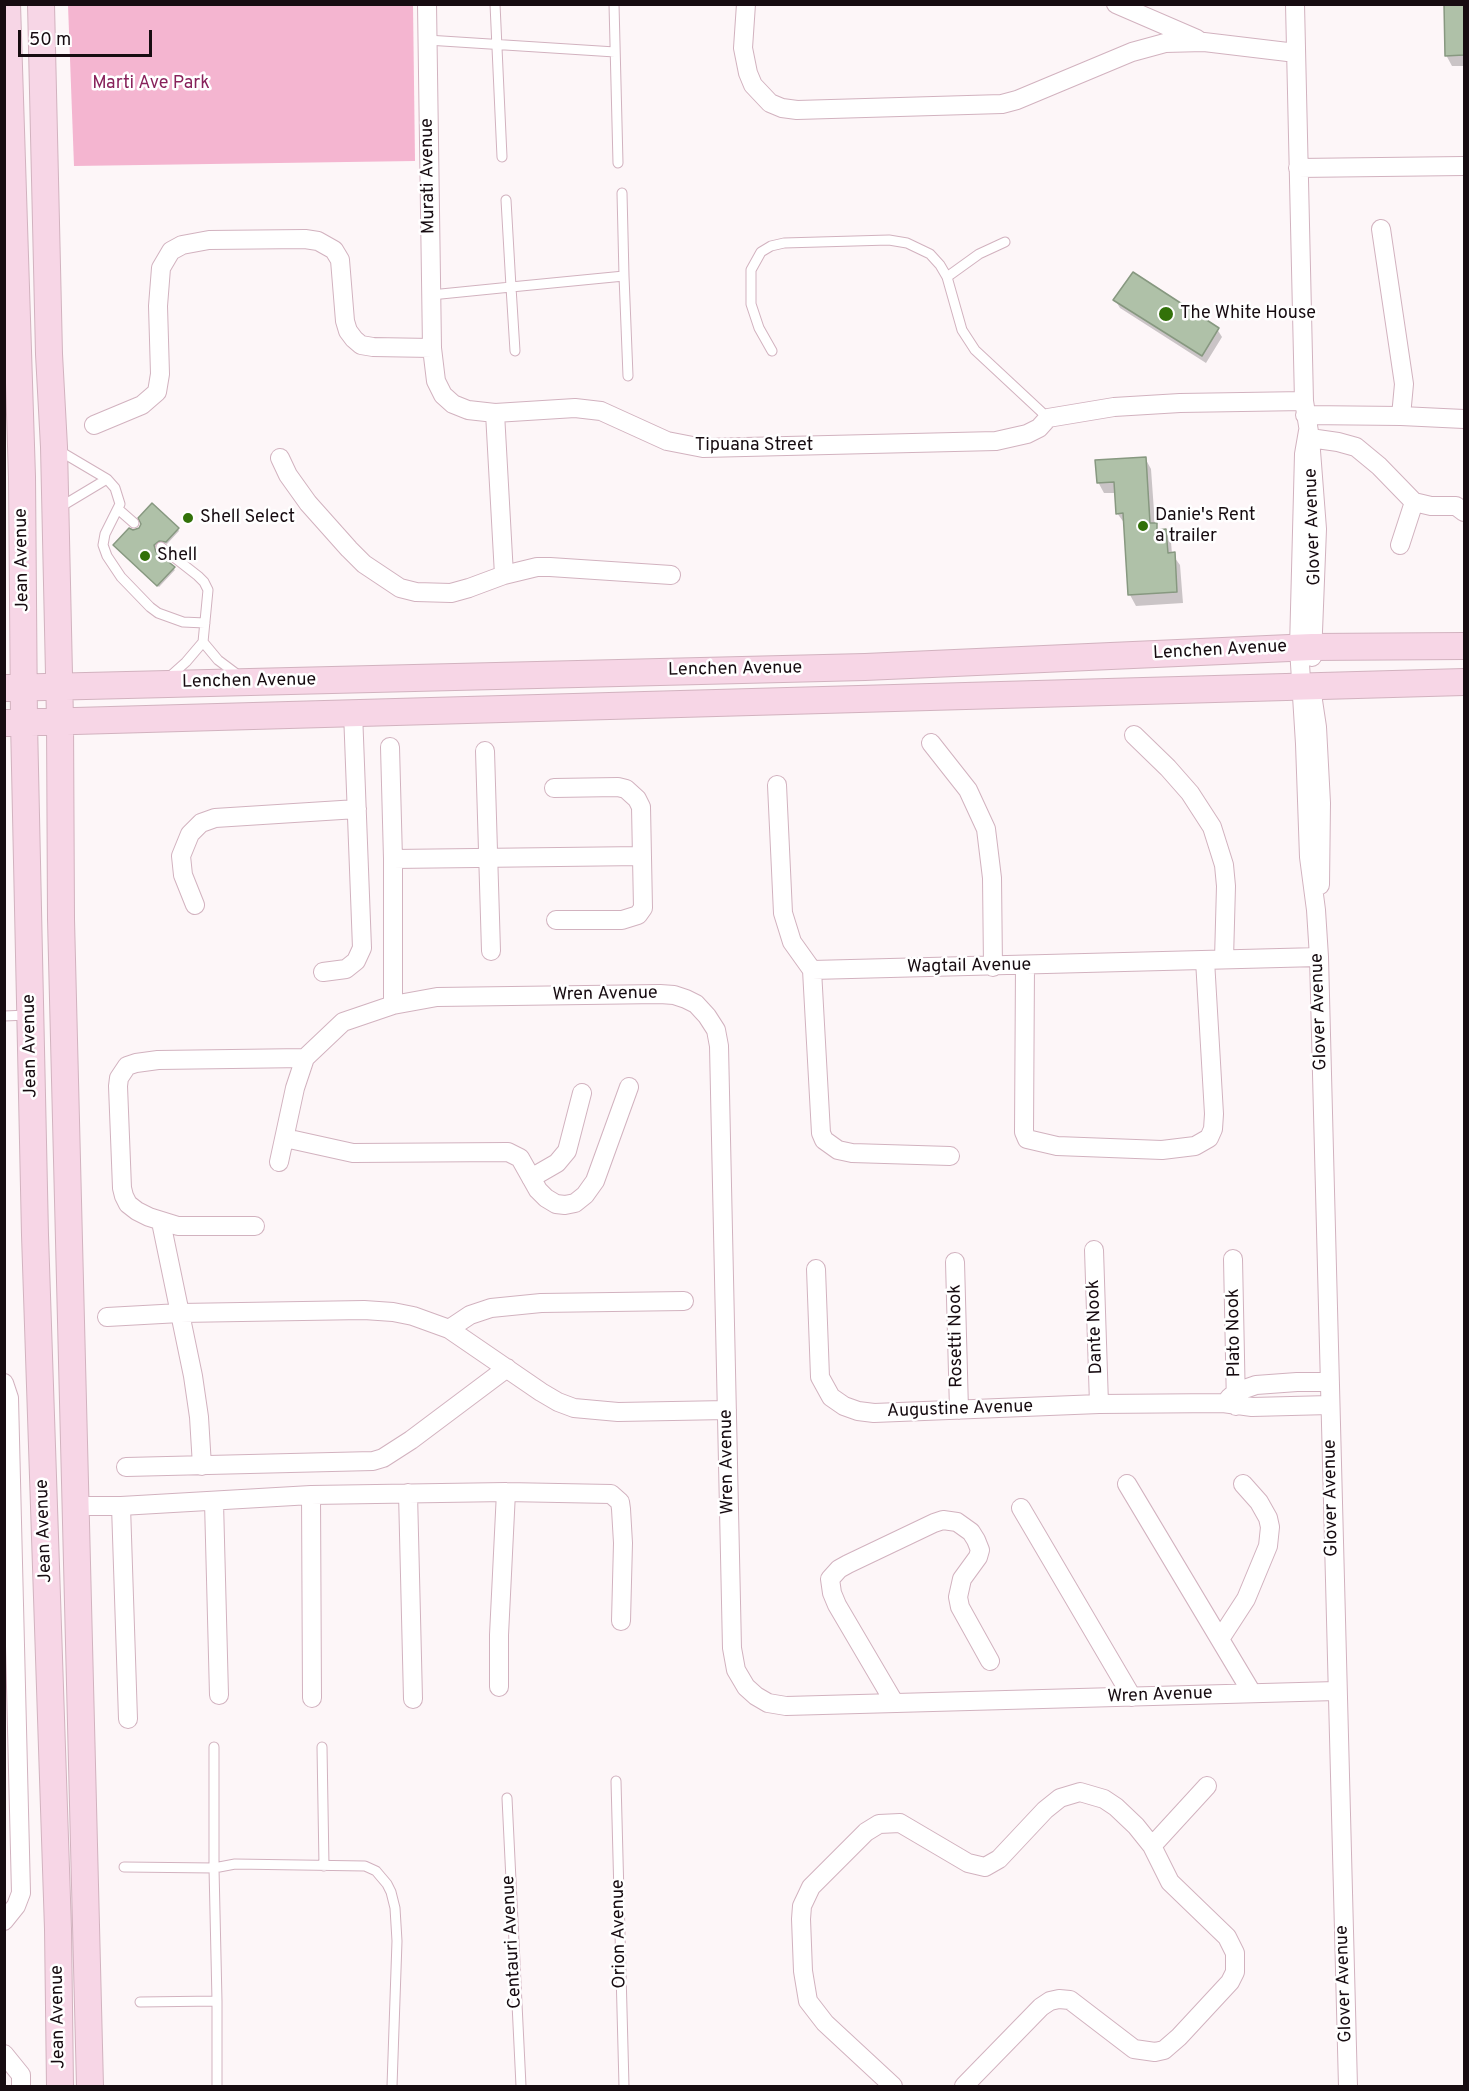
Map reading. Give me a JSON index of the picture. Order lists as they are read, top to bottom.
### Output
{
  "streets": {
    "main road": ["Jean Avenue", "Lenchen Avenue"],
    "street": [
      "Murati Avenue",
      "Tipuana Street",
      "Glover Avenue",
      "Wagtail Avenue",
      "Wren Avenue",
      "Dante Nook",
      "Plato Nook",
      "Rosetti Nook",
      "Augustine Avenue"
    ],
    "lane": ["Orion Avenue", "Centauri Avenue"]
  },
  "crossings": [
    ["Murati Avenue", "Tipuana Street"],
    ["Tipuana Street", "Glover Avenue"],
    ["Glover Avenue", "Lenchen Avenue"],
    ["Glover Avenue", "Wagtail Avenue"],
    ["Glover Avenue", "Wren Avenue"],
    ["Glover Avenue", "Augustine Avenue"],
    ["Jean Avenue", "Lenchen Avenue"],
    ["Dante Nook", "Augustine Avenue"],
    ["Plato Nook", "Augustine Avenue"],
    ["Rosetti Nook", "Augustine Avenue"]
  ],
  "parks": ["Marti Ave Park"],
  "places": [
    "The White House",
    "Shell Select",
    "Danie's Rent a trailer",
    "Shell"
  ],
  "scale_bar": "50 m"
}
